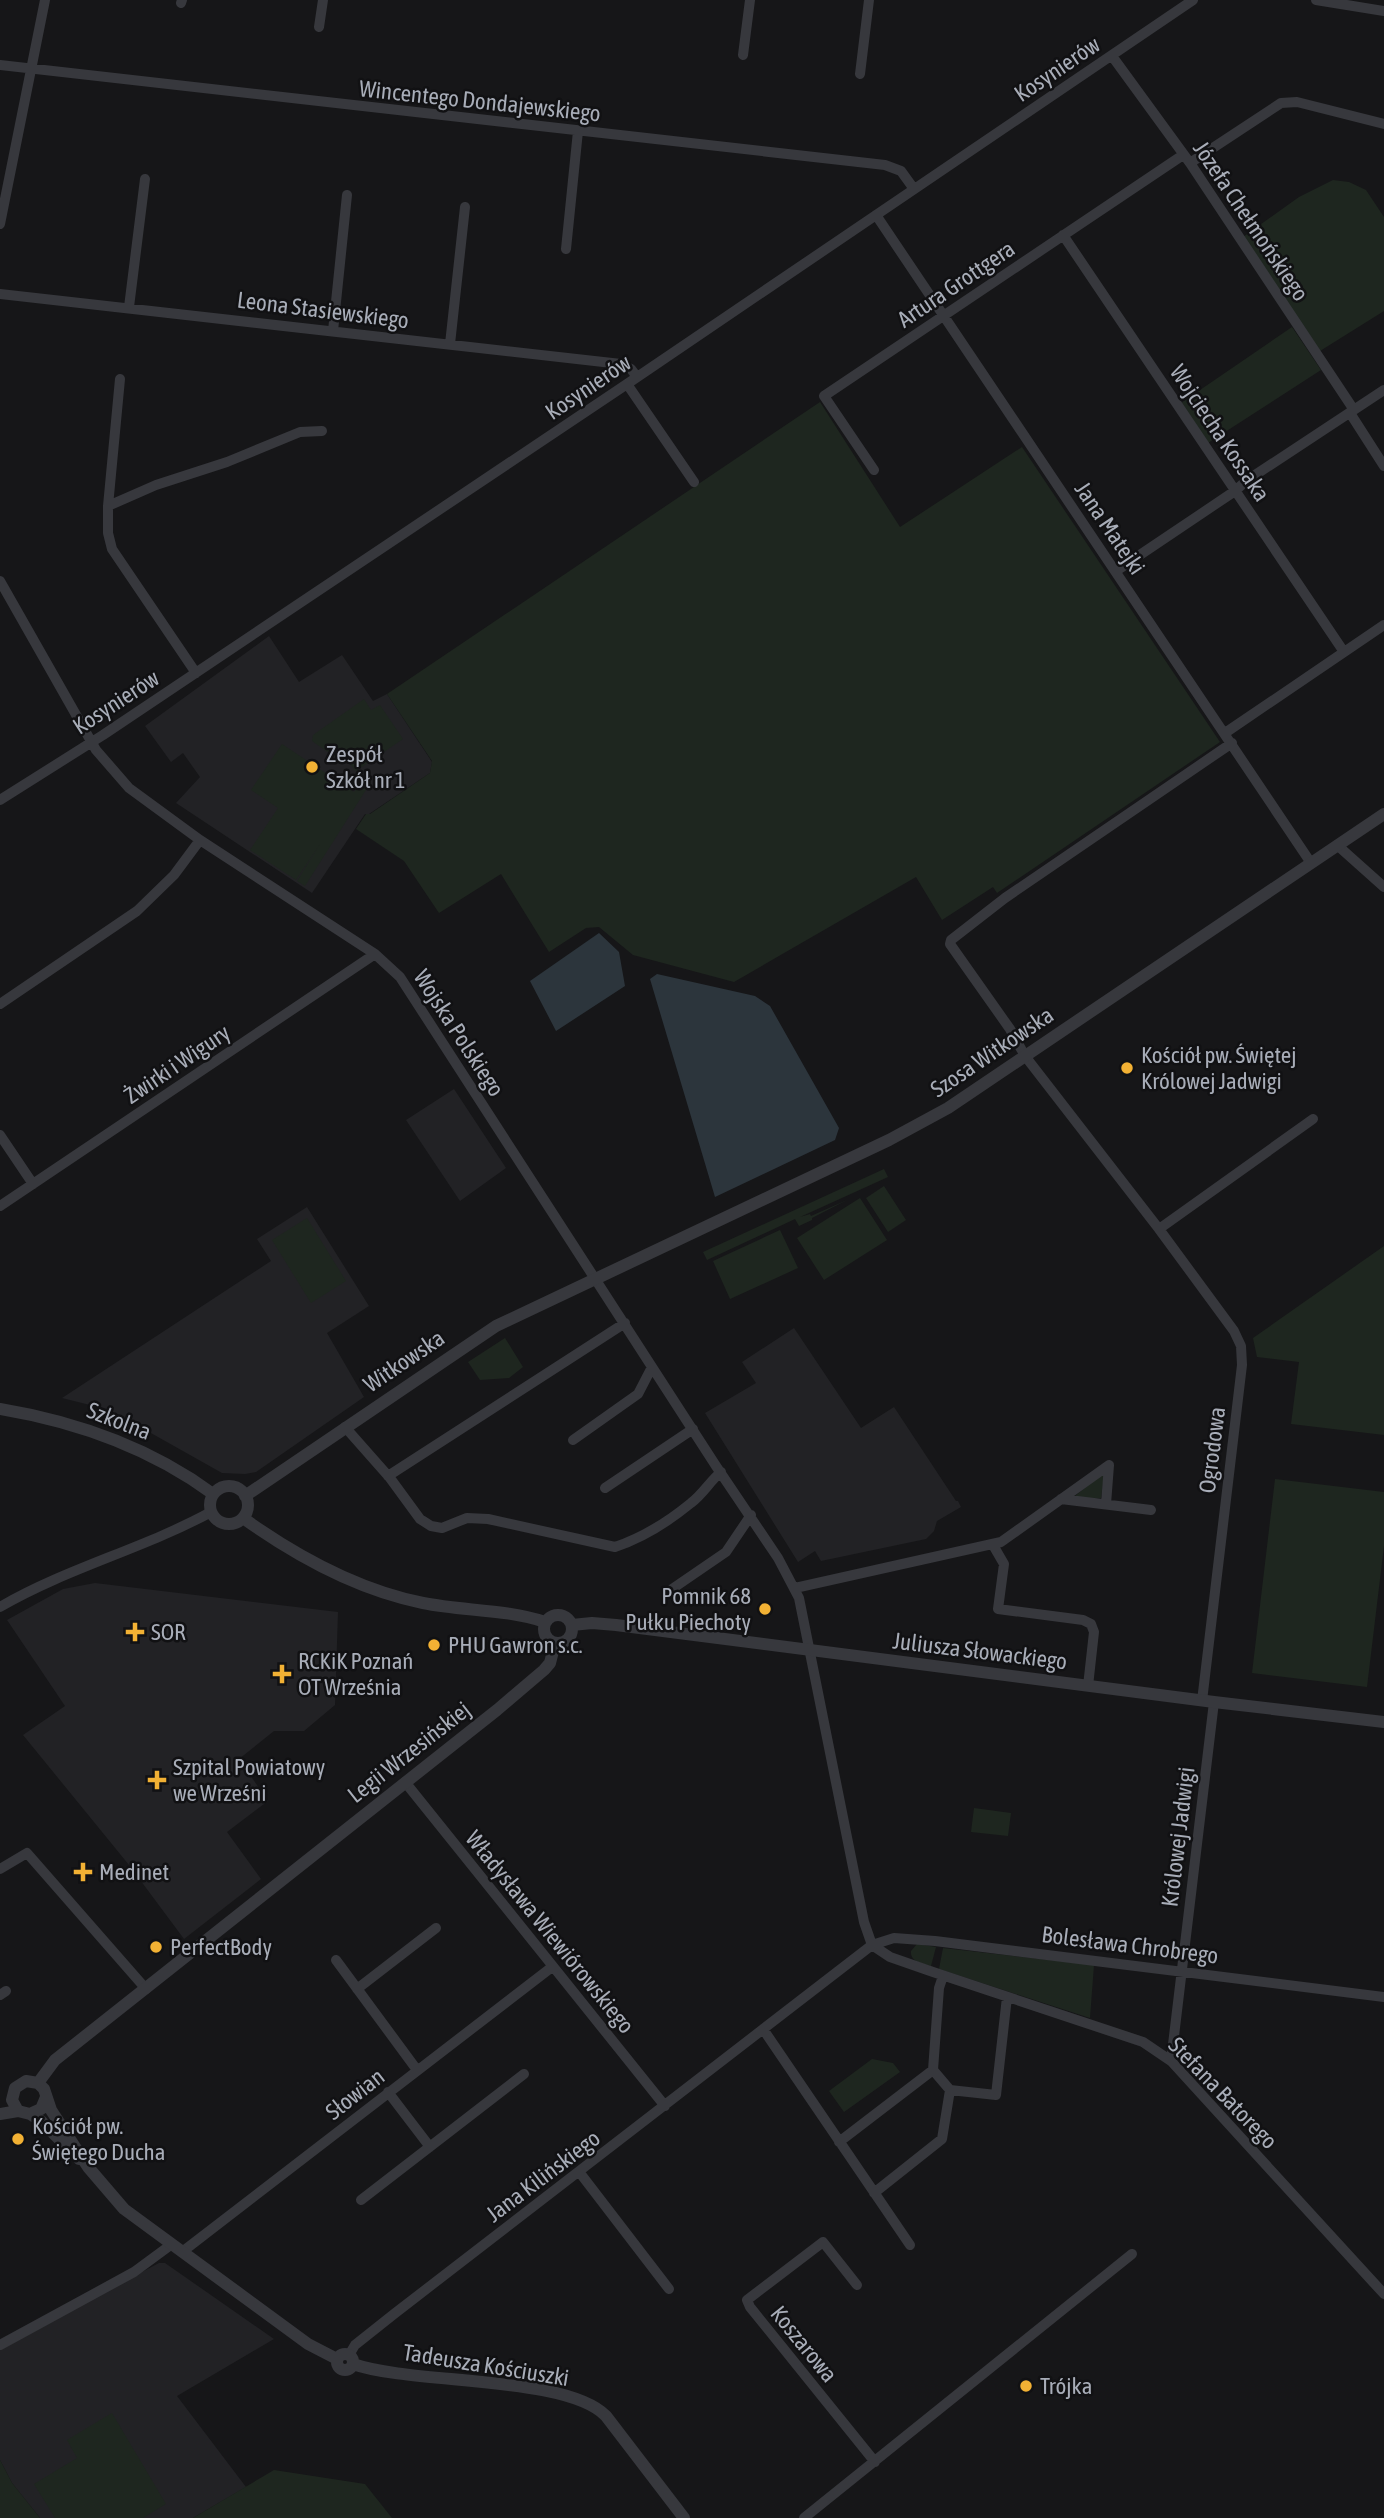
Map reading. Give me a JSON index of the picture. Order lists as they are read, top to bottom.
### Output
{
  "streets": {
    "street": [
      "Kosynierów",
      "Wincentego Dondajewskiego",
      "Józefa Chełmońskiego",
      "Artura Grottgera",
      "Leona Stasiewskiego",
      "Wojciecha Kossaka",
      "Jana Matejki",
      "Wojska Polskiego",
      "Szosa Witkowska",
      "Żwirki i Wigury",
      "Witkowska",
      "Szkolna",
      "Ogrodowa",
      "Juliusza Słowackiego",
      "Legii Wrzesińskiej",
      "Królowej Jadwigi",
      "Władysława Wiewiórowskiego",
      "Bolesława Chrobrego",
      "Stefana Batorego",
      "Słowian",
      "Jana Kilińskiego",
      "Koszarowa",
      "Tadeusza Kościuszki"
    ]
  },
  "crossings": [
    ["Kosynierów", "Wincentego Dondajewskiego"],
    ["Kosynierów", "Józefa Chełmońskiego"],
    ["Kosynierów", "Leona Stasiewskiego"],
    ["Kosynierów", "Jana Matejki"],
    ["Kosynierów", "Wojska Polskiego"],
    ["Józefa Chełmońskiego", "Artura Grottgera"],
    ["Artura Grottgera", "Wojciecha Kossaka"],
    ["Artura Grottgera", "Jana Matejki"],
    ["Jana Matejki", "Szosa Witkowska"],
    ["Jana Matejki", "Ogrodowa"],
    ["Wojska Polskiego", "Szosa Witkowska"],
    ["Wojska Polskiego", "Żwirki i Wigury"],
    ["Wojska Polskiego", "Witkowska"],
    ["Wojska Polskiego", "Juliusza Słowackiego"],
    ["Wojska Polskiego", "Bolesława Chrobrego"],
    ["Wojska Polskiego", "Stefana Batorego"],
    ["Wojska Polskiego", "Jana Kilińskiego"],
    ["Szosa Witkowska", "Witkowska"],
    ["Szosa Witkowska", "Ogrodowa"],
    ["Witkowska", "Szkolna"],
    ["Ogrodowa", "Juliusza Słowackiego"],
    ["Ogrodowa", "Królowej Jadwigi"],
    ["Juliusza Słowackiego", "Legii Wrzesińskiej"],
    ["Juliusza Słowackiego", "Królowej Jadwigi"],
    ["Legii Wrzesińskiej", "Władysława Wiewiórowskiego"],
    ["Legii Wrzesińskiej", "Tadeusza Kościuszki"],
    ["Królowej Jadwigi", "Bolesława Chrobrego"],
    ["Królowej Jadwigi", "Stefana Batorego"],
    ["Władysława Wiewiórowskiego", "Słowian"],
    ["Władysława Wiewiórowskiego", "Jana Kilińskiego"],
    ["Bolesława Chrobrego", "Stefana Batorego"],
    ["Bolesława Chrobrego", "Jana Kilińskiego"],
    ["Stefana Batorego", "Jana Kilińskiego"],
    ["Słowian", "Tadeusza Kościuszki"],
    ["Jana Kilińskiego", "Tadeusza Kościuszki"]
  ],
  "places": {
    "other": [
      "Zespół Szkół nr 1",
      "Kościół pw. Świętej Królowej Jadwigi",
      "Pomnik 68 Pułku Piechoty",
      "PHU Gawron s.c.",
      "PerfectBody",
      "Kościół pw. Świętego Ducha",
      "Trójka"
    ],
    "health": [
      "SOR",
      "RCKiK Poznań OT Września",
      "Szpital Powiatowy we Wrześni",
      "Medinet"
    ]
  }
}
